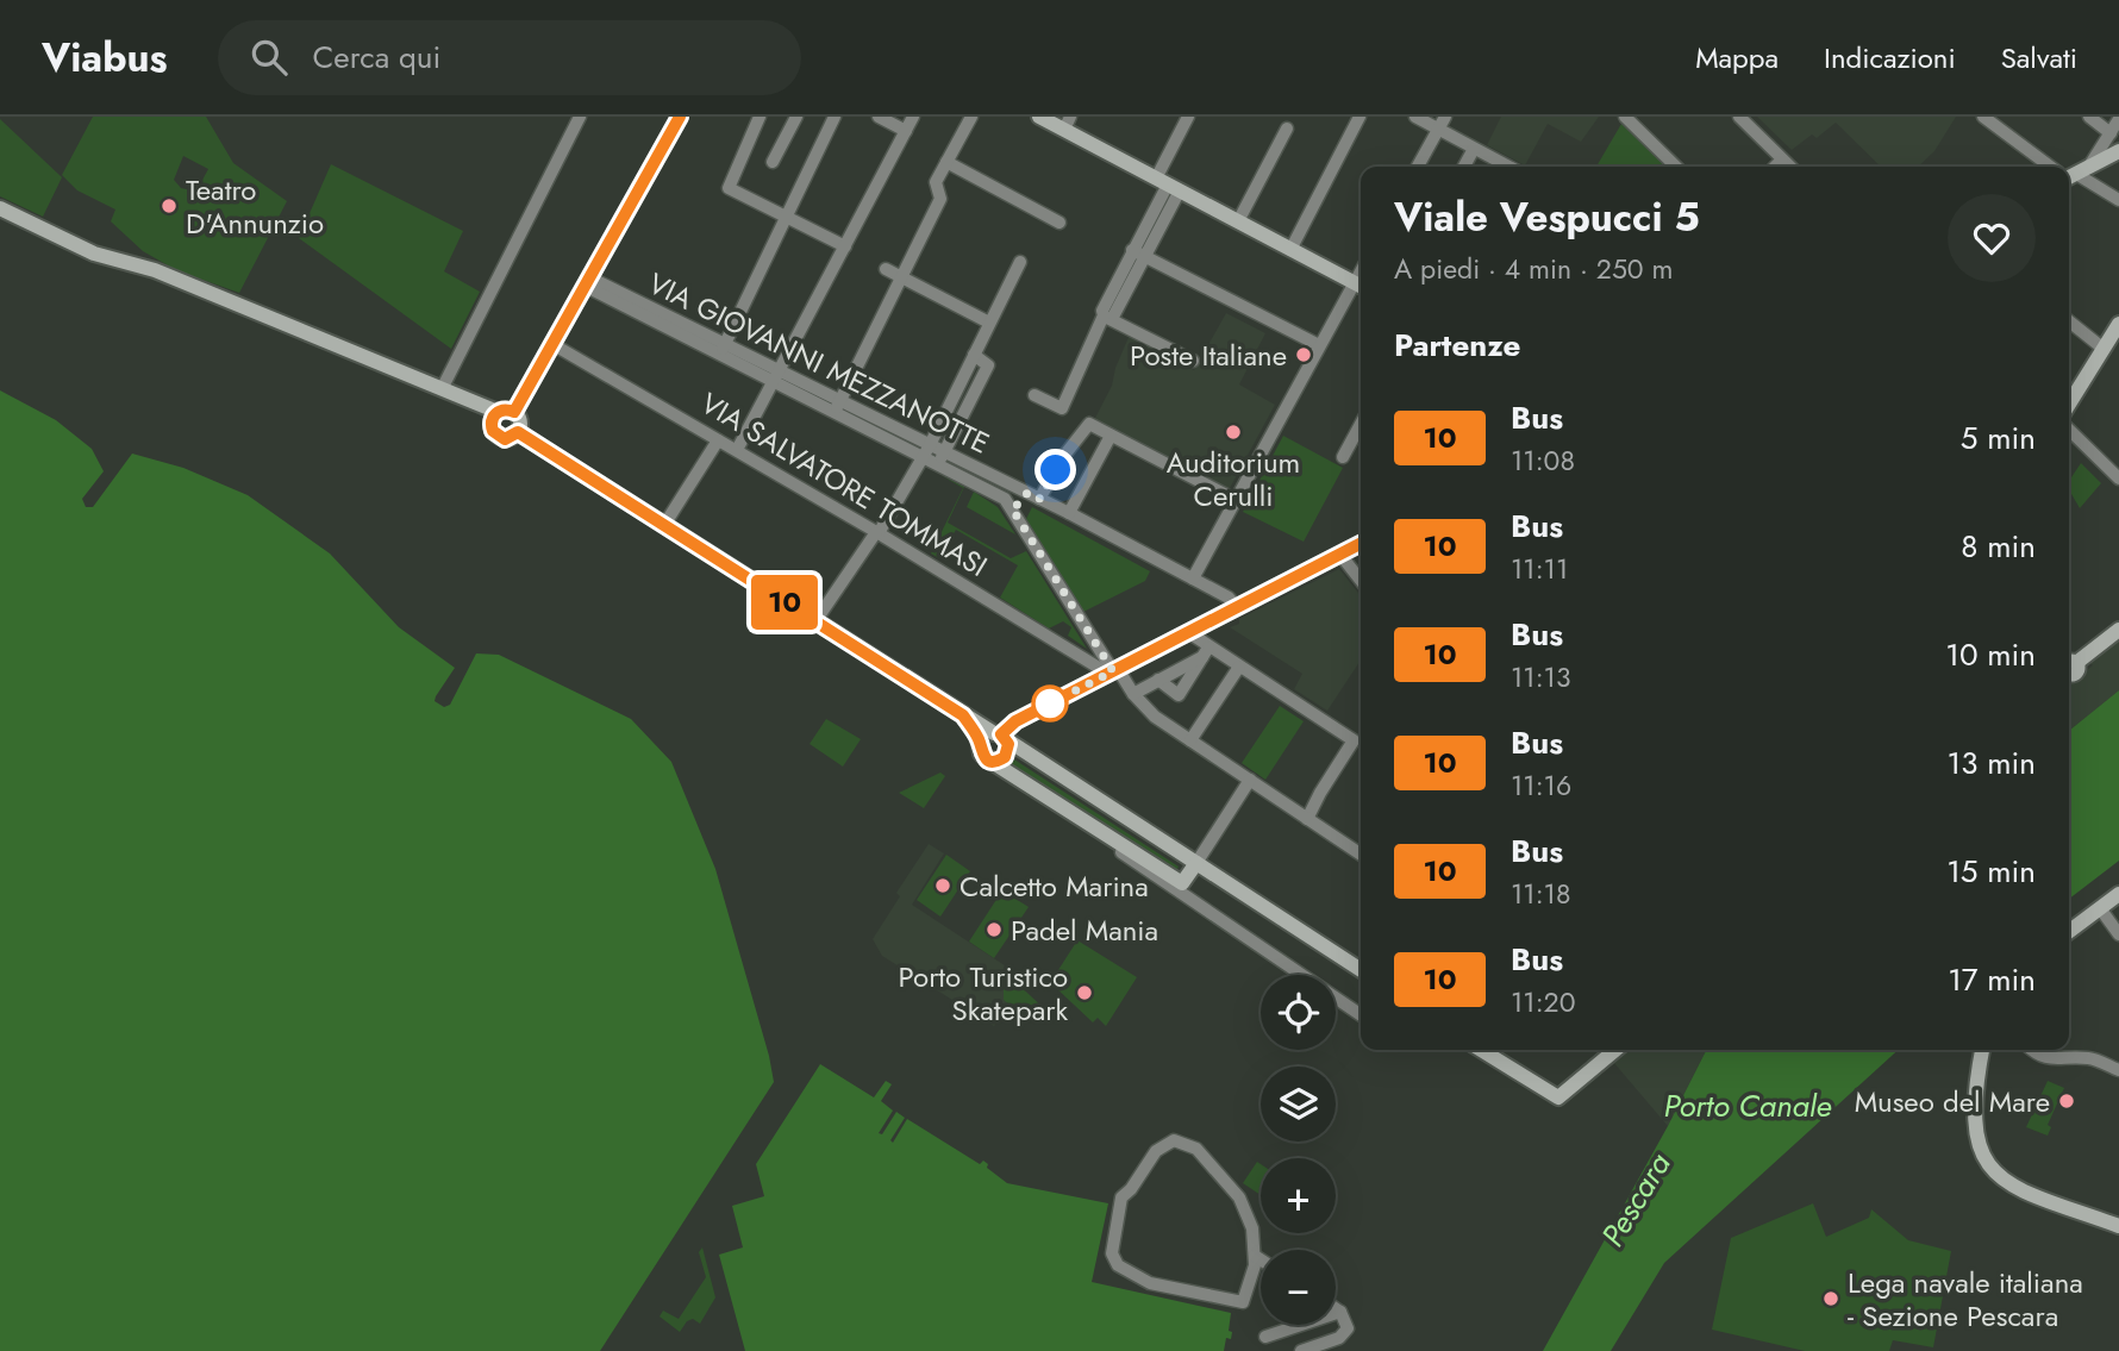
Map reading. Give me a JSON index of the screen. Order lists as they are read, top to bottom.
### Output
{
  "streets": {
    "street": ["VIA GIOVANNI MEZZANOTTE", "VIA SALVATORE TOMMASI"]
  },
  "crossings": [
    ["VIA GIOVANNI MEZZANOTTE", "VIA SALVATORE TOMMASI"]
  ],
  "water": ["Porto Canale", "Pescara"],
  "places": [
    "Teatro D'Annunzio",
    "Poste Italiane",
    "Auditorium Cerulli",
    "Calcetto Marina",
    "Padel Mania",
    "Porto Turistico Skatepark",
    "Museo del Mare",
    "Lega navale italiana - Sezione Pescara"
  ],
  "lines": ["bus line 10"],
  "page": {
    "header": "Viabus",
    "search": "Cerca qui",
    "nav": ["Mappa", "Indicazioni", "Salvati"],
    "on_map": "10",
    "heading": [
      ["Viale Vespucci 5", "A piedi · 4 min · 250 m"],
      "Partenze"
    ],
    "list": [
      {
        "mark": "10",
        "name": "Bus",
        "note": "11:08",
        "value": "5 min"
      },
      {
        "mark": "10",
        "name": "Bus",
        "note": "11:11",
        "value": "8 min"
      },
      {
        "mark": "10",
        "name": "Bus",
        "note": "11:13",
        "value": "10 min"
      },
      {
        "mark": "10",
        "name": "Bus",
        "note": "11:16",
        "value": "13 min"
      },
      {
        "mark": "10",
        "name": "Bus",
        "note": "11:18",
        "value": "15 min"
      },
      {
        "mark": "10",
        "name": "Bus",
        "note": "11:20",
        "value": "17 min"
      }
    ],
    "map_buttons": ["+", "−"]
  }
}
